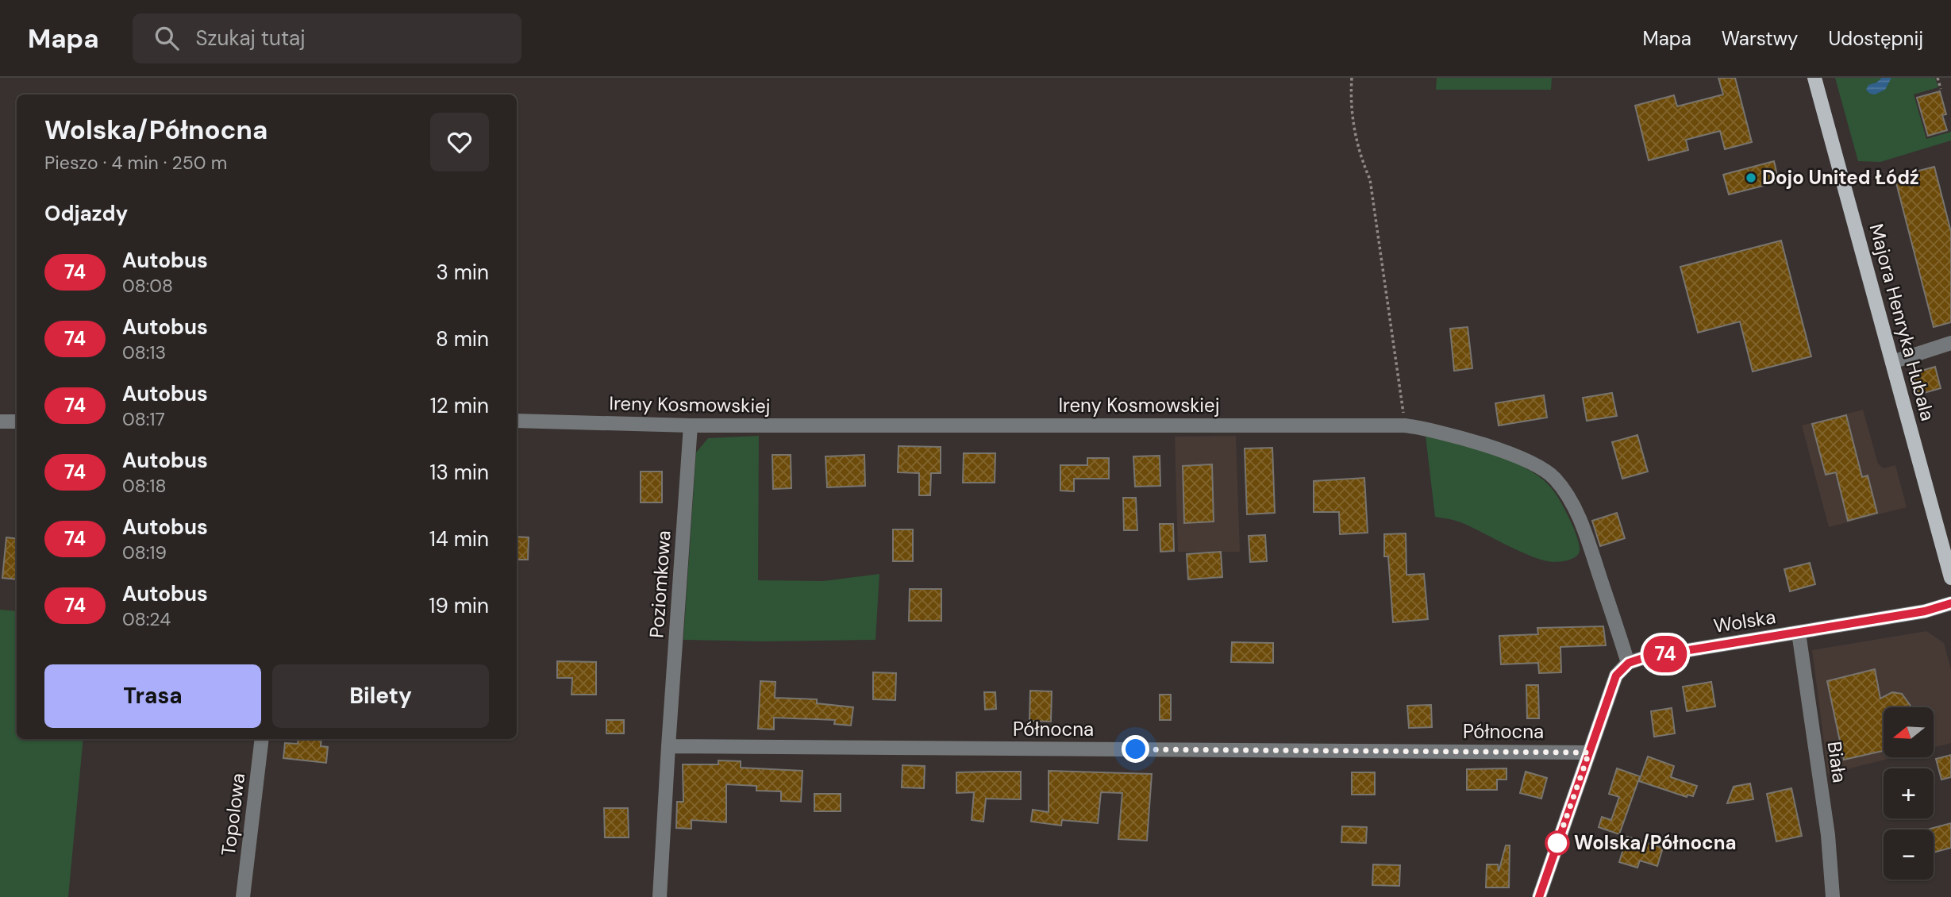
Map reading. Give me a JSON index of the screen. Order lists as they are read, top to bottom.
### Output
{
  "streets": {
    "main road": ["Majora Henryka Hubala"],
    "street": [
      "Ireny Kosmowskiej",
      "Poziomkowa",
      "Wolska",
      "Północna",
      "Biała",
      "Topolowa"
    ]
  },
  "crossings": [
    ["Ireny Kosmowskiej", "Poziomkowa"],
    ["Ireny Kosmowskiej", "Wolska"],
    ["Poziomkowa", "Północna"],
    ["Wolska", "Biała"]
  ],
  "places": ["Dojo United Łódź", "Wolska/Północna"],
  "lines": ["bus line 74"],
  "north": "left",
  "page": {
    "header": "Mapa",
    "search": "Szukaj tutaj",
    "nav": ["Mapa", "Warstwy", "Udostępnij"],
    "on_map": "74",
    "heading": [
      ["Wolska/Północna", "Pieszo · 4 min · 250 m"],
      "Odjazdy"
    ],
    "list": [
      {
        "mark": "74",
        "name": "Autobus",
        "note": "08:08",
        "value": "3 min"
      },
      {
        "mark": "74",
        "name": "Autobus",
        "note": "08:13",
        "value": "8 min"
      },
      {
        "mark": "74",
        "name": "Autobus",
        "note": "08:17",
        "value": "12 min"
      },
      {
        "mark": "74",
        "name": "Autobus",
        "note": "08:18",
        "value": "13 min"
      },
      {
        "mark": "74",
        "name": "Autobus",
        "note": "08:19",
        "value": "14 min"
      },
      {
        "mark": "74",
        "name": "Autobus",
        "note": "08:24",
        "value": "19 min"
      }
    ],
    "buttons": ["Trasa", "Bilety"],
    "map_buttons": ["+", "−"]
  }
}
